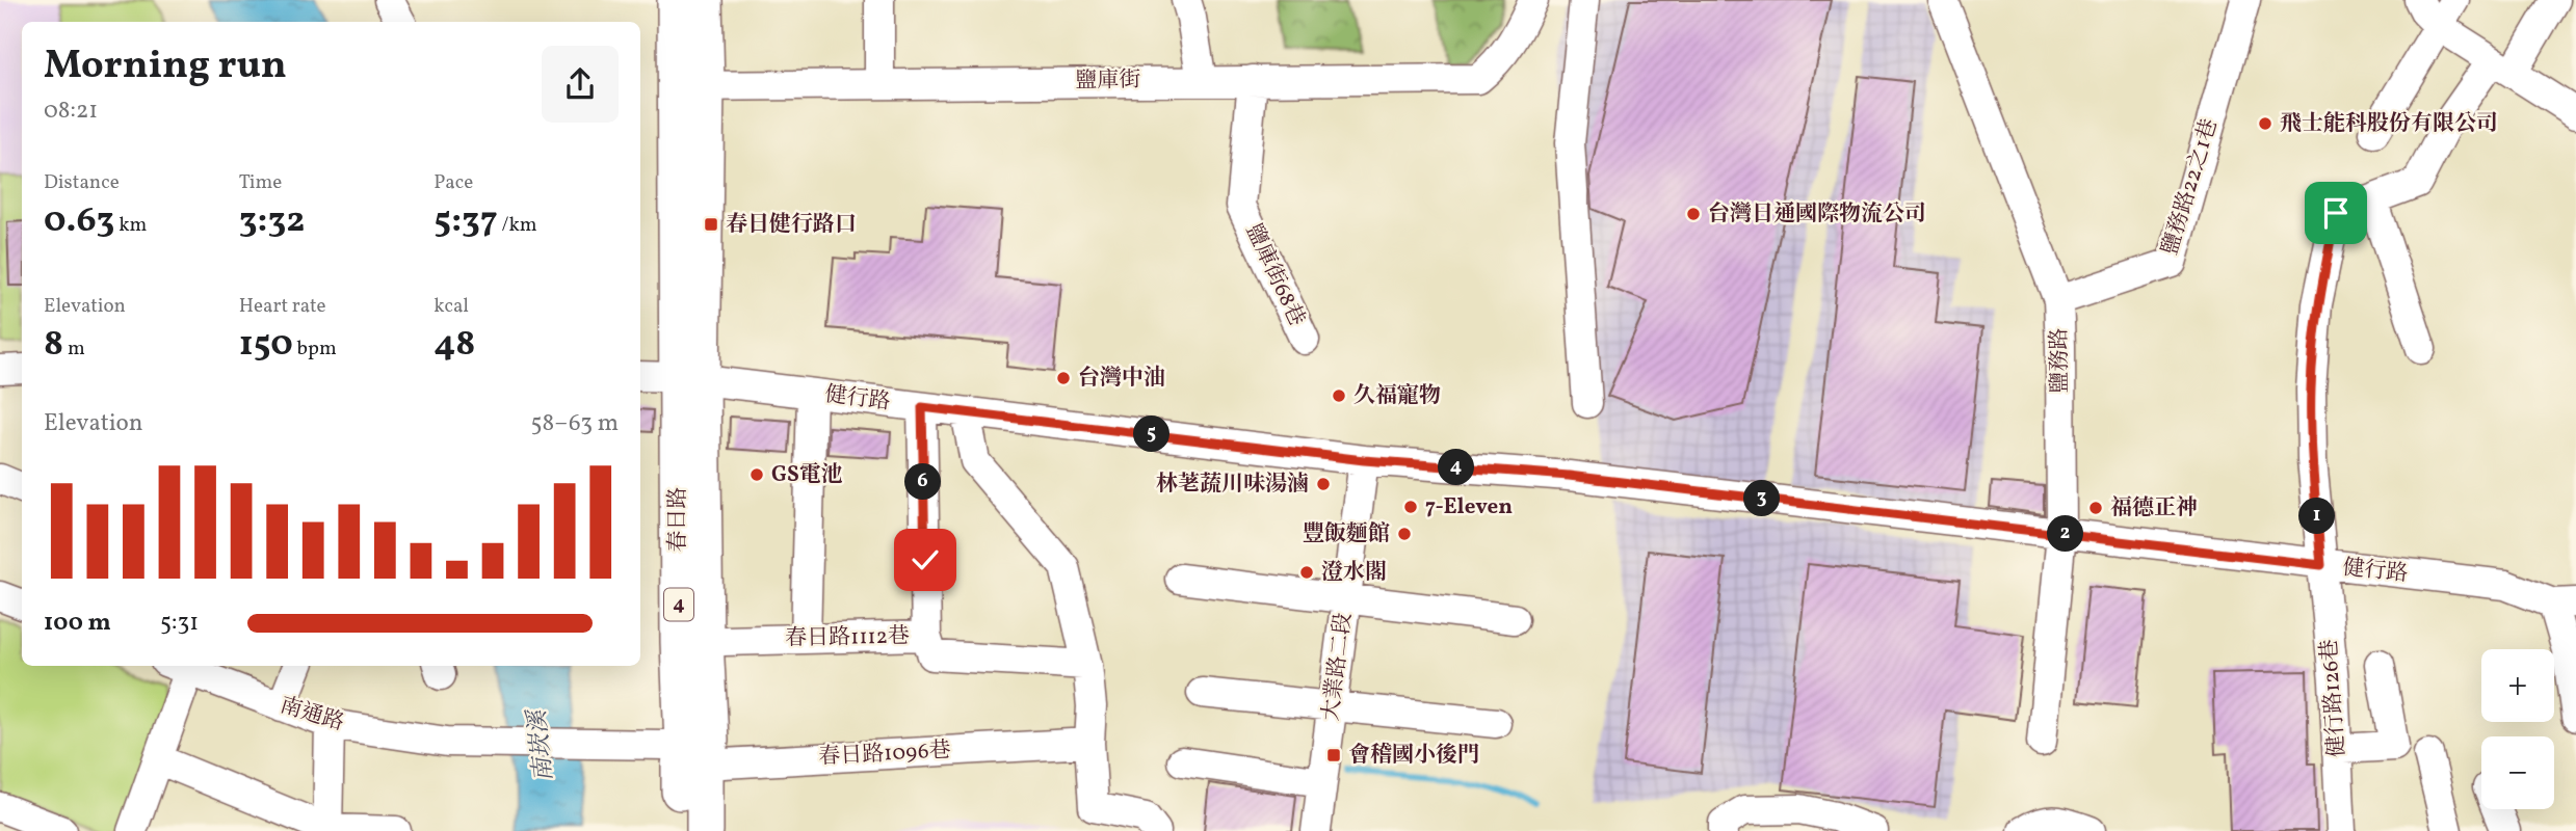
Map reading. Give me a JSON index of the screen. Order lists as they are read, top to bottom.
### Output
{
  "streets": {
    "main road": ["春日路", "4"],
    "street": [
      "鹽庫街",
      "鹽務路22之1巷",
      "鹽庫街68巷",
      "鹽務路",
      "健行路",
      "春日路1112巷",
      "大業路二段",
      "健行路126巷",
      "南通路",
      "春日路1096巷"
    ]
  },
  "crossings": [
    ["鹽庫街", "鹽庫街68巷"],
    ["鹽庫街", "春日路"],
    ["鹽庫街", "4"],
    ["鹽務路22之1巷", "鹽務路"],
    ["鹽務路", "健行路"],
    ["健行路", "春日路"],
    ["健行路", "大業路二段"],
    ["健行路", "健行路126巷"],
    ["春日路", "4"],
    ["春日路", "春日路1112巷"],
    ["春日路", "南通路"],
    ["春日路", "春日路1096巷"],
    ["南通路", "春日路1096巷"]
  ],
  "water": ["南崁溪"],
  "places": {
    "other": [
      "飛士能科股份有限公司",
      "台灣日通國際物流公司",
      "台灣中油",
      "久福寵物",
      "GS電池",
      "林荖蔬川味湯滷",
      "7-Eleven",
      "福德正神",
      "豐飯麵館",
      "澄水閣"
    ],
    "transit": ["春日健行路口", "會稽國小後門"]
  },
  "page": {
    "heading": ["Morning run", "08:21"],
    "stats": [
      ["Distance", "0.63 km"],
      ["Time", "3:32"],
      ["Pace", "5:37 /km"],
      ["Elevation", "8 m"],
      ["Heart rate", "150 bpm"],
      ["kcal", "48"]
    ],
    "chart": ["Elevation", "58–63 m"],
    "pins": [
      "5",
      "4",
      "6",
      "3",
      "1",
      "2"
    ],
    "list": [
      {
        "name": "100 m",
        "note": "5:31"
      }
    ],
    "map_buttons": ["+", "−"]
  }
}
